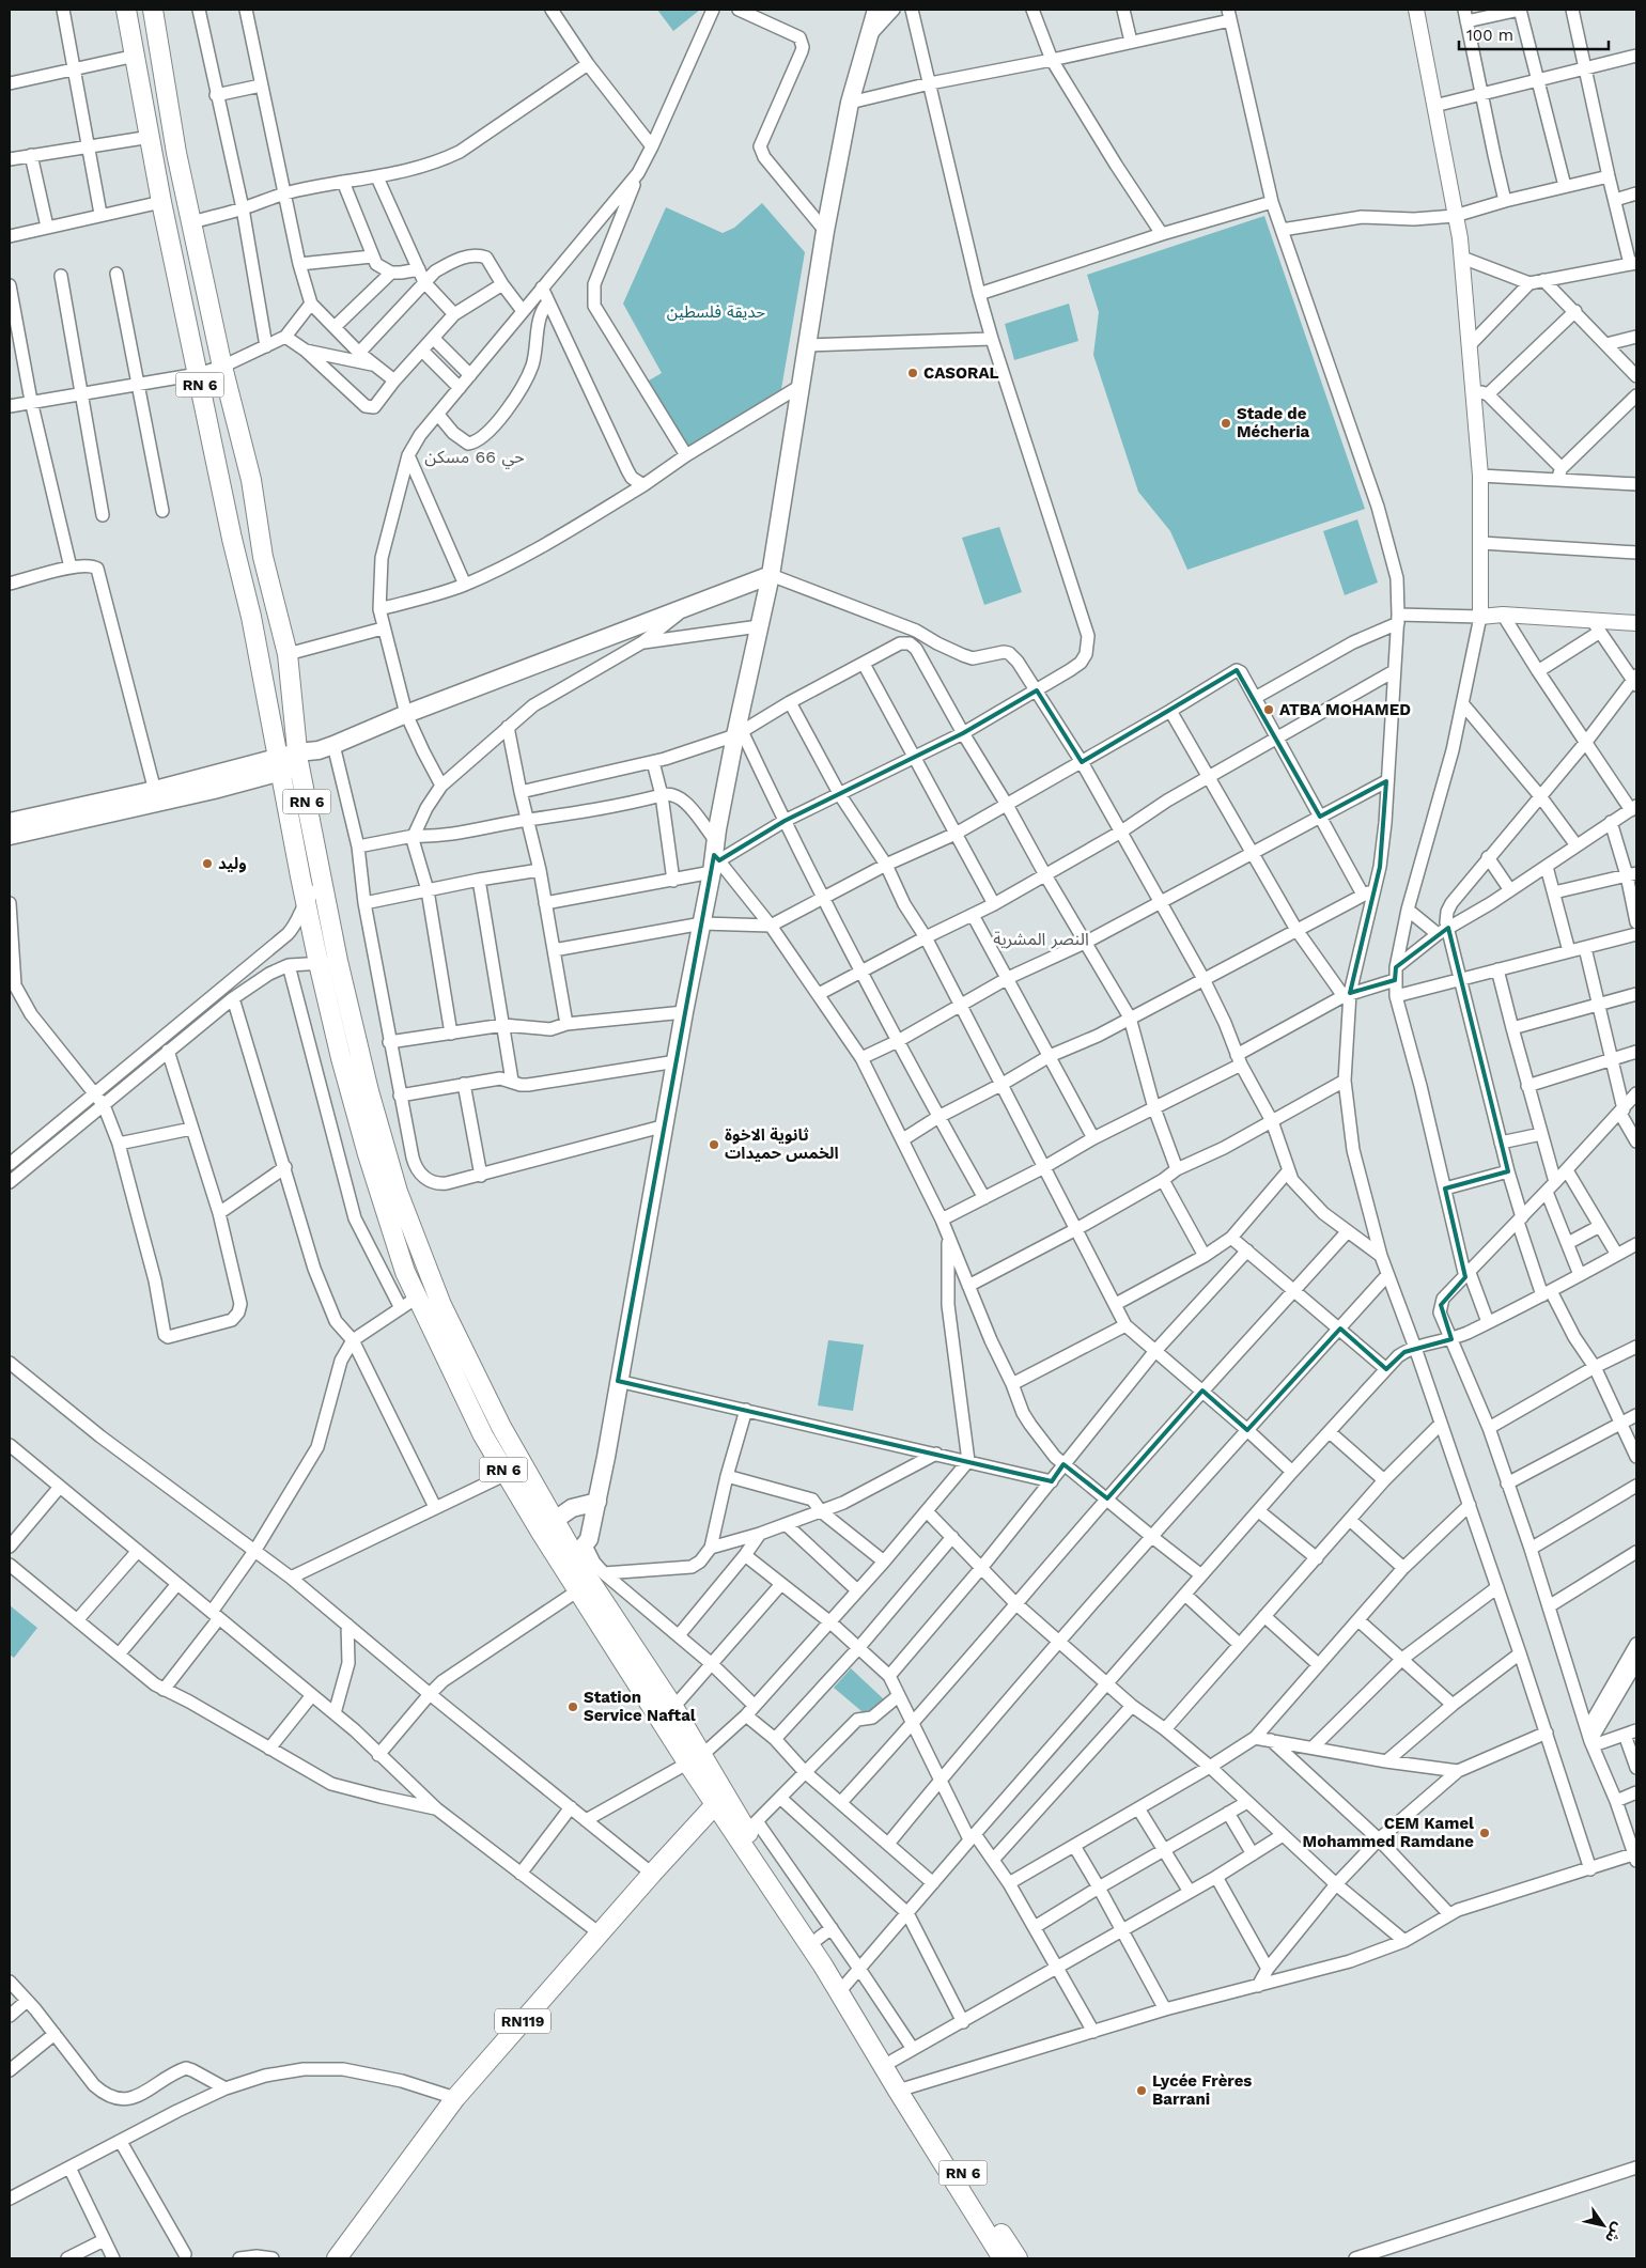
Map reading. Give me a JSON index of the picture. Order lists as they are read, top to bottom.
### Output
{
  "streets": {
    "main road": ["RN 6", "RN119"]
  },
  "crossings": [
    ["RN 6", "RN119"]
  ],
  "districts": ["حي 66 مسكن", "النصر المشرية"],
  "parks": ["حديقة فلسطين"],
  "places": [
    "CASORAL",
    "Stade de Mécheria",
    "ATBA MOHAMED",
    "وليد",
    "ثانوية الاخوة الخمس حميدات",
    "Station Service Naftal",
    "CEM Kamel Mohammed Ramdane",
    "Lycée Frères Barrani"
  ],
  "scale_bar": "100 m",
  "north": "bottom right"
}
